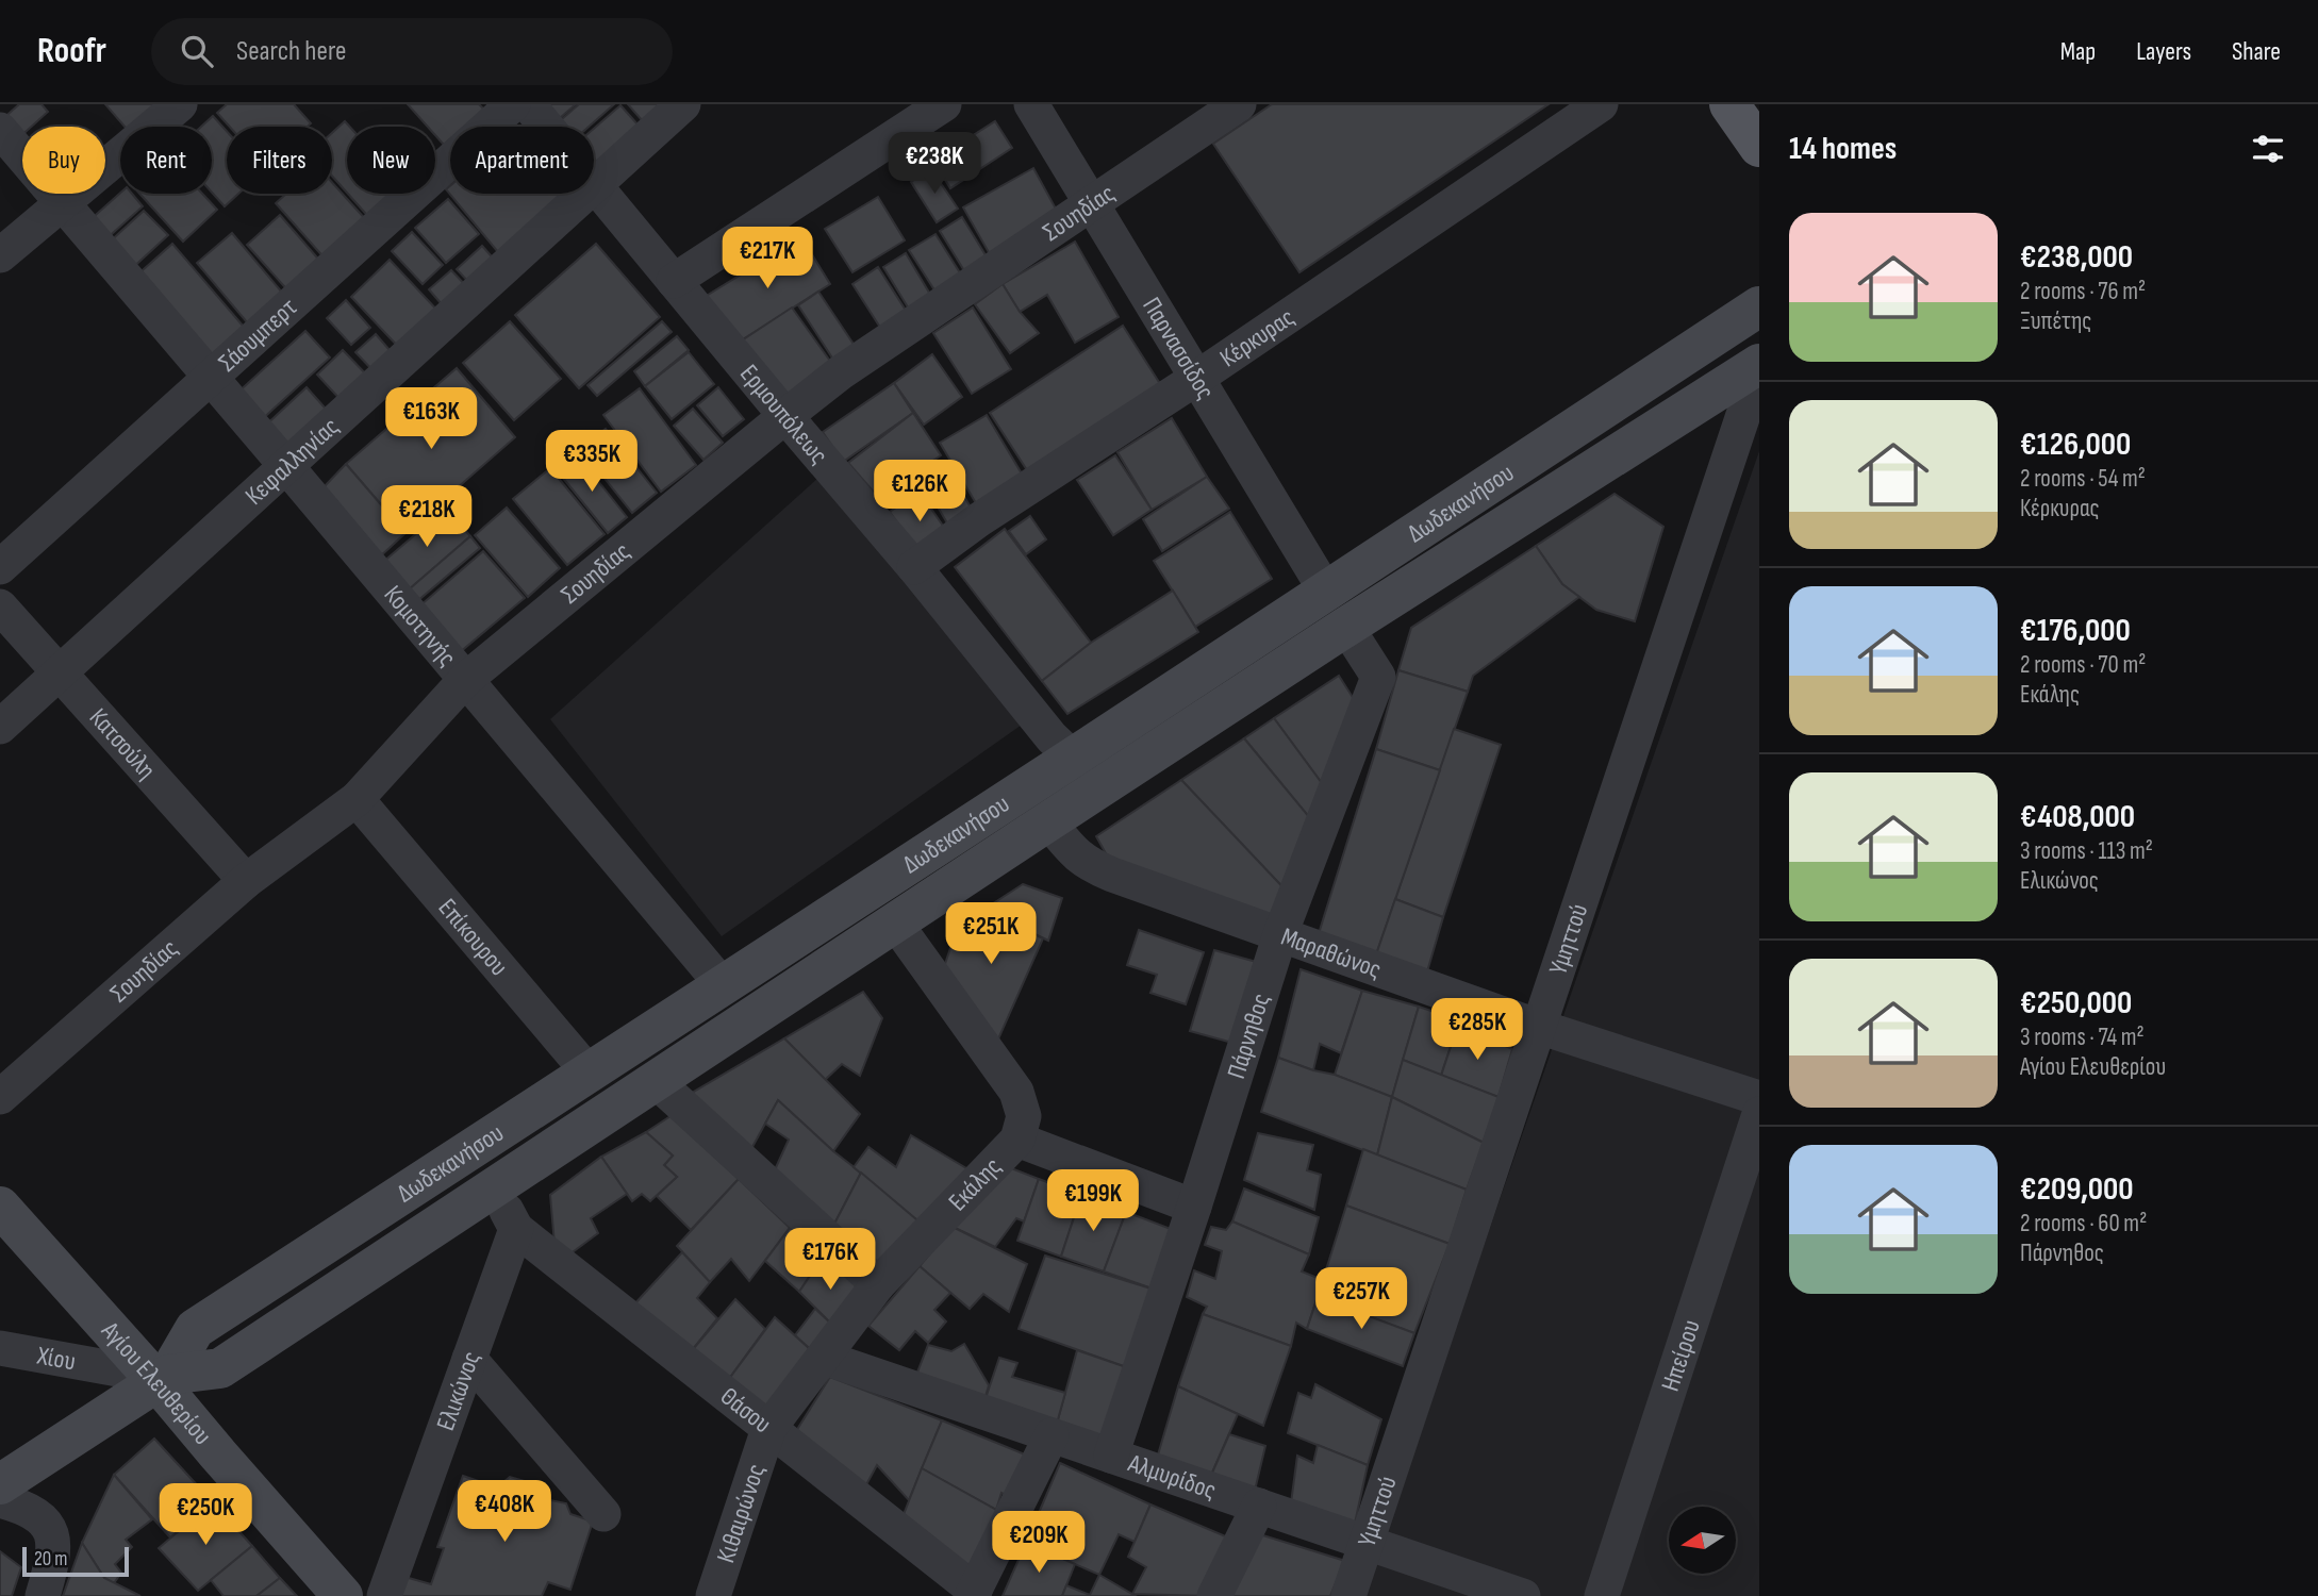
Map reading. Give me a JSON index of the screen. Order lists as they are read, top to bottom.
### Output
{
  "streets": {
    "street": [
      "Σουηδίας",
      "Σάουμπερτ",
      "Κέρκυρας",
      "Παρνασσίδος",
      "Ερμουπόλεως",
      "Κεφαλληνίας",
      "Δωδεκανήσου",
      "Κομοτηνής",
      "Κατσούλη",
      "Επίκουρου",
      "Υμηττού",
      "Μαραθώνος",
      "Πάρνηθος",
      "Εκάλης",
      "Ηπείρου",
      "Χίου",
      "Αγίου Ελευθερίου",
      "Ελικώνος",
      "Θάσου",
      "Αλμυρίδος",
      "Κιθαιρώνος"
    ]
  },
  "crossings": [
    ["Σουηδίας", "Παρνασσίδος"],
    ["Σουηδίας", "Ερμουπόλεως"],
    ["Σουηδίας", "Κομοτηνής"],
    ["Σουηδίας", "Κατσούλη"],
    ["Σουηδίας", "Επίκουρου"],
    ["Σάουμπερτ", "Κομοτηνής"],
    ["Κέρκυρας", "Παρνασσίδος"],
    ["Κέρκυρας", "Ερμουπόλεως"],
    ["Παρνασσίδος", "Δωδεκανήσου"],
    ["Ερμουπόλεως", "Κεφαλληνίας"],
    ["Ερμουπόλεως", "Δωδεκανήσου"],
    ["Κεφαλληνίας", "Κομοτηνής"],
    ["Κεφαλληνίας", "Κατσούλη"],
    ["Δωδεκανήσου", "Κομοτηνής"],
    ["Δωδεκανήσου", "Επίκουρου"],
    ["Δωδεκανήσου", "Υμηττού"],
    ["Δωδεκανήσου", "Μαραθώνος"],
    ["Δωδεκανήσου", "Πάρνηθος"],
    ["Δωδεκανήσου", "Εκάλης"],
    ["Δωδεκανήσου", "Χίου"],
    ["Δωδεκανήσου", "Αγίου Ελευθερίου"],
    ["Υμηττού", "Μαραθώνος"],
    ["Υμηττού", "Αλμυρίδος"],
    ["Μαραθώνος", "Πάρνηθος"],
    ["Πάρνηθος", "Αλμυρίδος"],
    ["Εκάλης", "Θάσου"],
    ["Εκάλης", "Αλμυρίδος"],
    ["Εκάλης", "Κιθαιρώνος"],
    ["Χίου", "Αγίου Ελευθερίου"],
    ["Ελικώνος", "Θάσου"],
    ["Θάσου", "Κιθαιρώνος"]
  ],
  "scale_bar": "20 m",
  "north": "left",
  "page": {
    "header": "Roofr",
    "search": "Search here",
    "nav": ["Map", "Layers", "Share"],
    "heading": "14 homes",
    "chip": [
      "Buy",
      "Rent",
      "Filters",
      "New",
      "Apartment"
    ],
    "price": [
      "€238K",
      "€217K",
      "€163K",
      "€335K",
      "€126K",
      "€218K",
      "€251K",
      "€285K",
      "€199K",
      "€176K",
      "€257K",
      "€408K",
      "€250K",
      "€209K"
    ],
    "list": [
      {
        "name": "€238,000",
        "note": "2 rooms · 76 m² · Ξυπέτης"
      },
      {
        "name": "€126,000",
        "note": "2 rooms · 54 m² · Κέρκυρας"
      },
      {
        "name": "€176,000",
        "note": "2 rooms · 70 m² · Εκάλης"
      },
      {
        "name": "€408,000",
        "note": "3 rooms · 113 m² · Ελικώνος"
      },
      {
        "name": "€250,000",
        "note": "3 rooms · 74 m² · Αγίου Ελευθερίου"
      },
      {
        "name": "€209,000",
        "note": "2 rooms · 60 m² · Πάρνηθος"
      }
    ],
    "scale": "20 m"
  }
}
